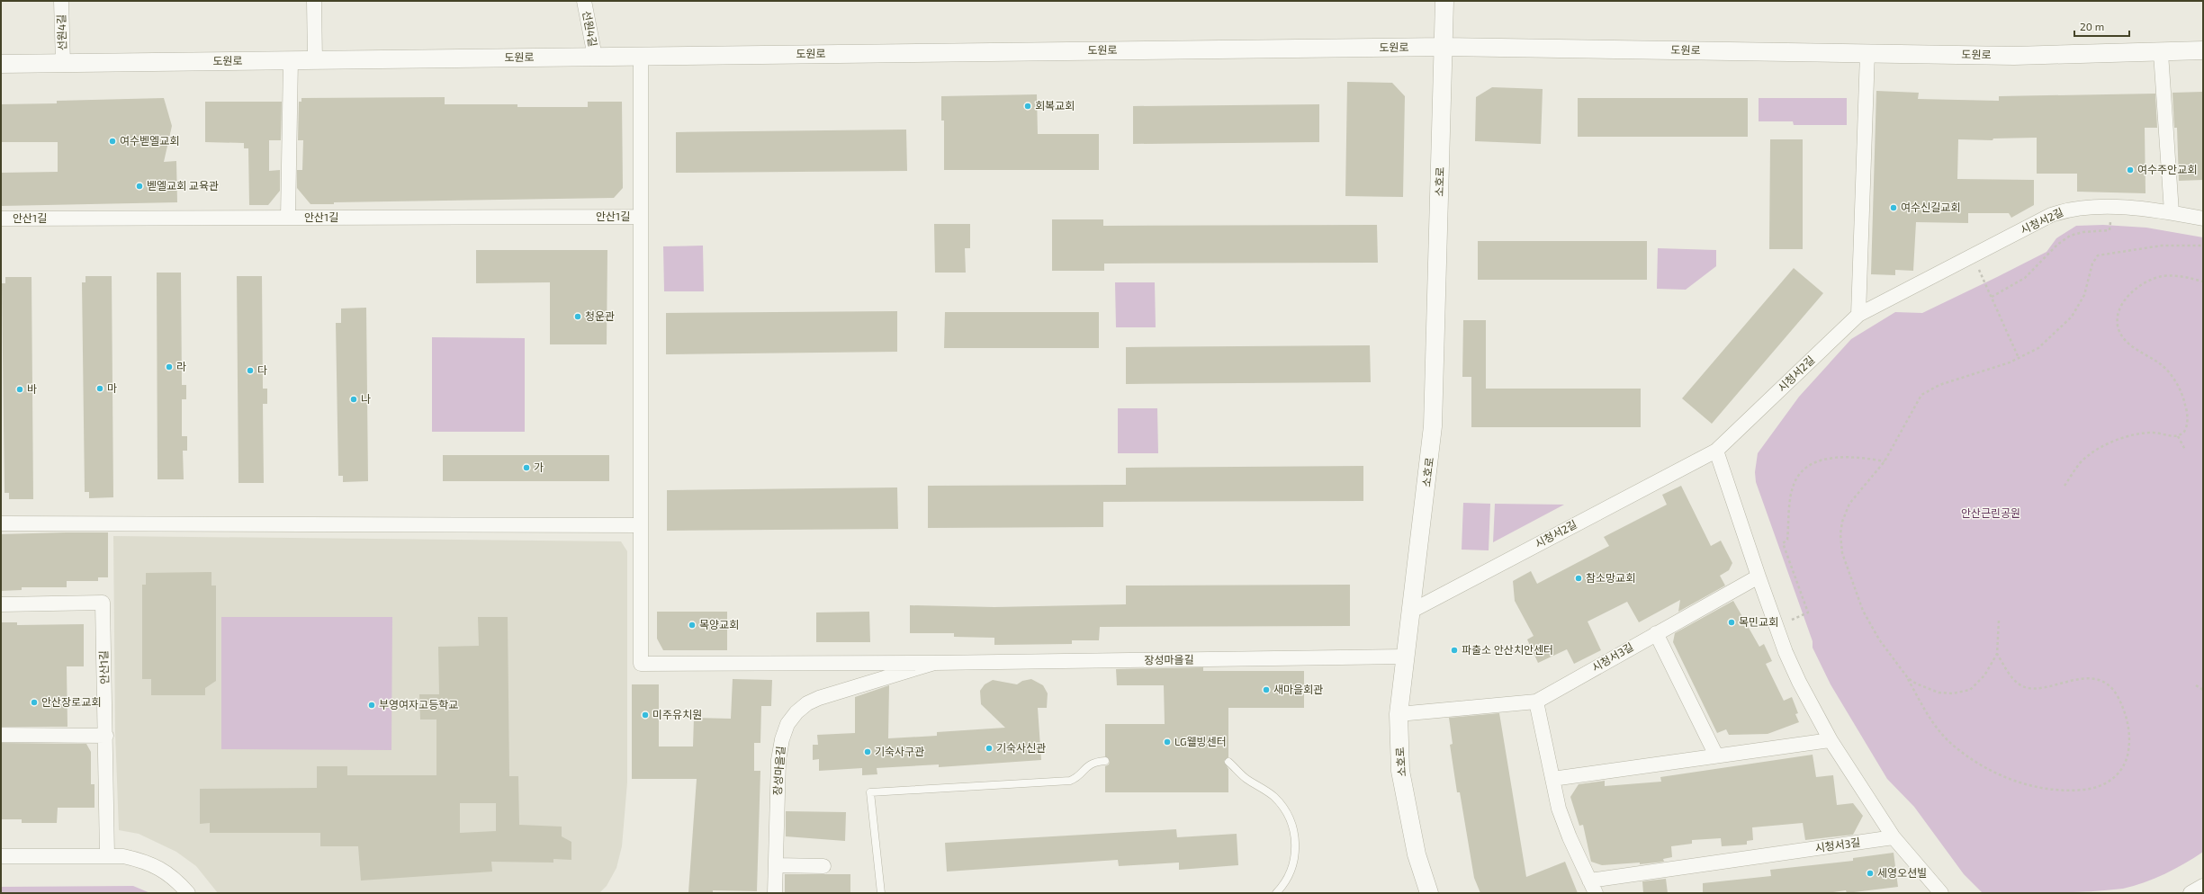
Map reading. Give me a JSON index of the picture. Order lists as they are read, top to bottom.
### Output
{
  "streets": {
    "street": [
      "선원4길",
      "도원로",
      "소호로",
      "안산1길",
      "시청서2길",
      "시청서3길",
      "장성마을길"
    ]
  },
  "crossings": [
    ["선원4길", "도원로"],
    ["도원로", "소호로"],
    ["소호로", "시청서2길"],
    ["소호로", "장성마을길"]
  ],
  "parks": ["안산근린공원"],
  "places": [
    "회복교회",
    "여수벧엘교회",
    "여수주안교회",
    "벧엘교회 교육관",
    "여수신길교회",
    "청운관",
    "라",
    "다",
    "마",
    "바",
    "나",
    "가",
    "참소망교회",
    "목민교회",
    "목양교회",
    "파출소 안산치안센터",
    "새마을회관",
    "안산장로교회",
    "부영여자고등학교",
    "미주유치원",
    "LG웰빙센터",
    "기숙사신관",
    "기숙사구관",
    "세영오션빌"
  ],
  "scale_bar": "20 m"
}
